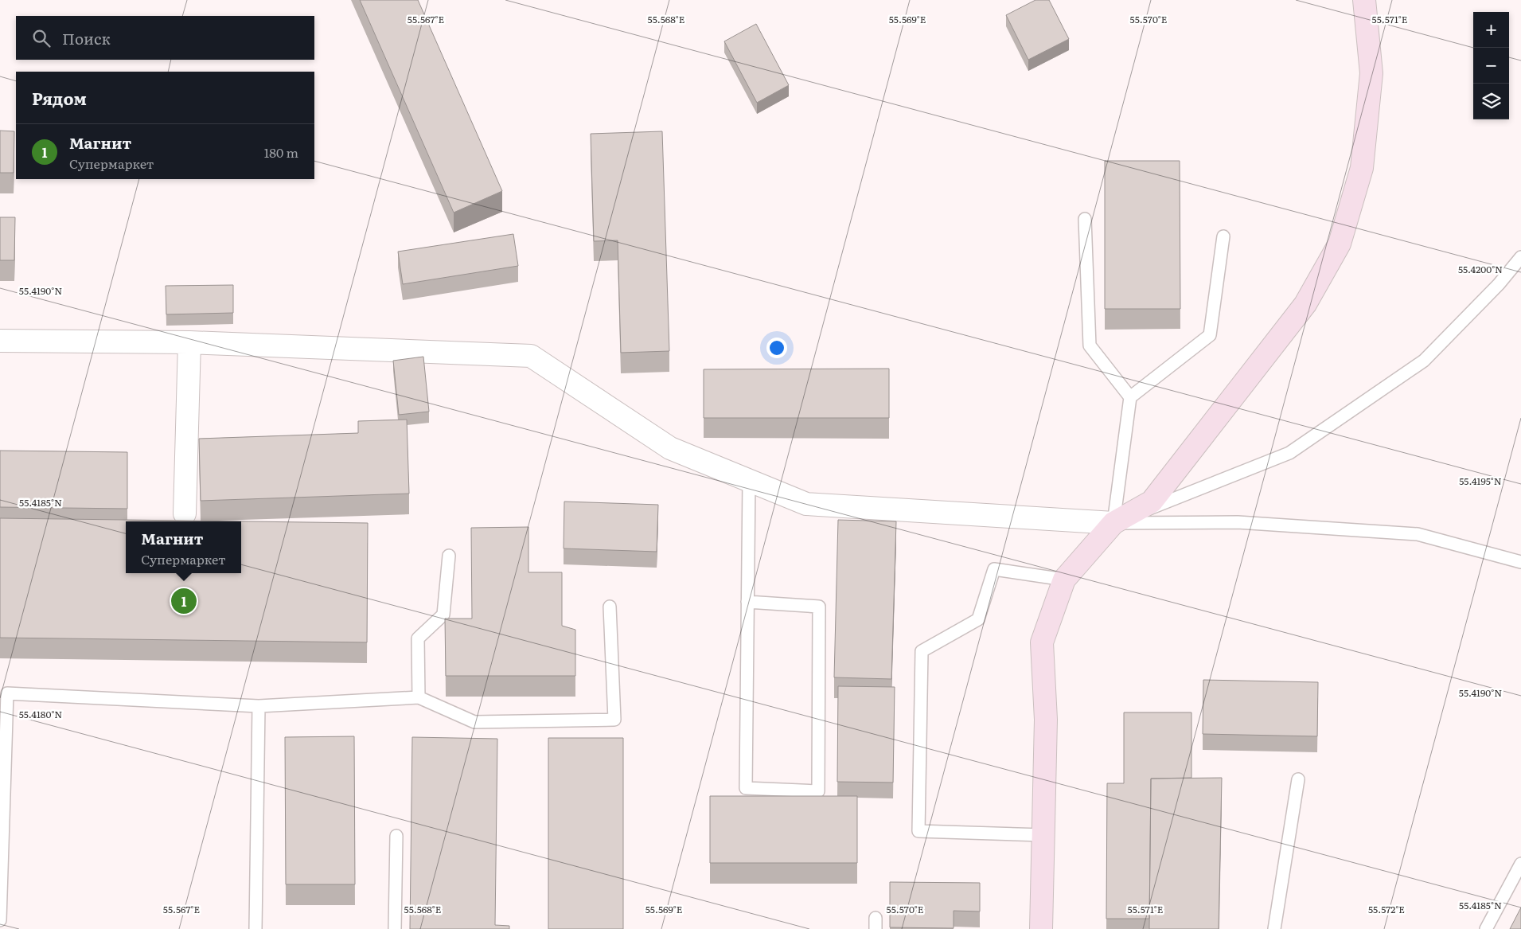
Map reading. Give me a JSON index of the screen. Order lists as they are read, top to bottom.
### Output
{
  "page": {
    "map_buttons": ["+", "−"],
    "search": "Поиск",
    "heading": "Рядом",
    "list": [
      {
        "mark": "1",
        "name": "Магнит",
        "note": "Супермаркет",
        "value": "180 m"
      }
    ],
    "popup": ["Магнит", "Супермаркет"],
    "pins": "1"
  },
  "coordinates": [
    "55.567°E",
    "55.568°E",
    "55.569°E",
    "55.570°E",
    "55.571°E",
    "55.4200°N",
    "55.4190°N",
    "55.4195°N",
    "55.4185°N",
    "55.4180°N",
    "55.572°E"
  ]
}
